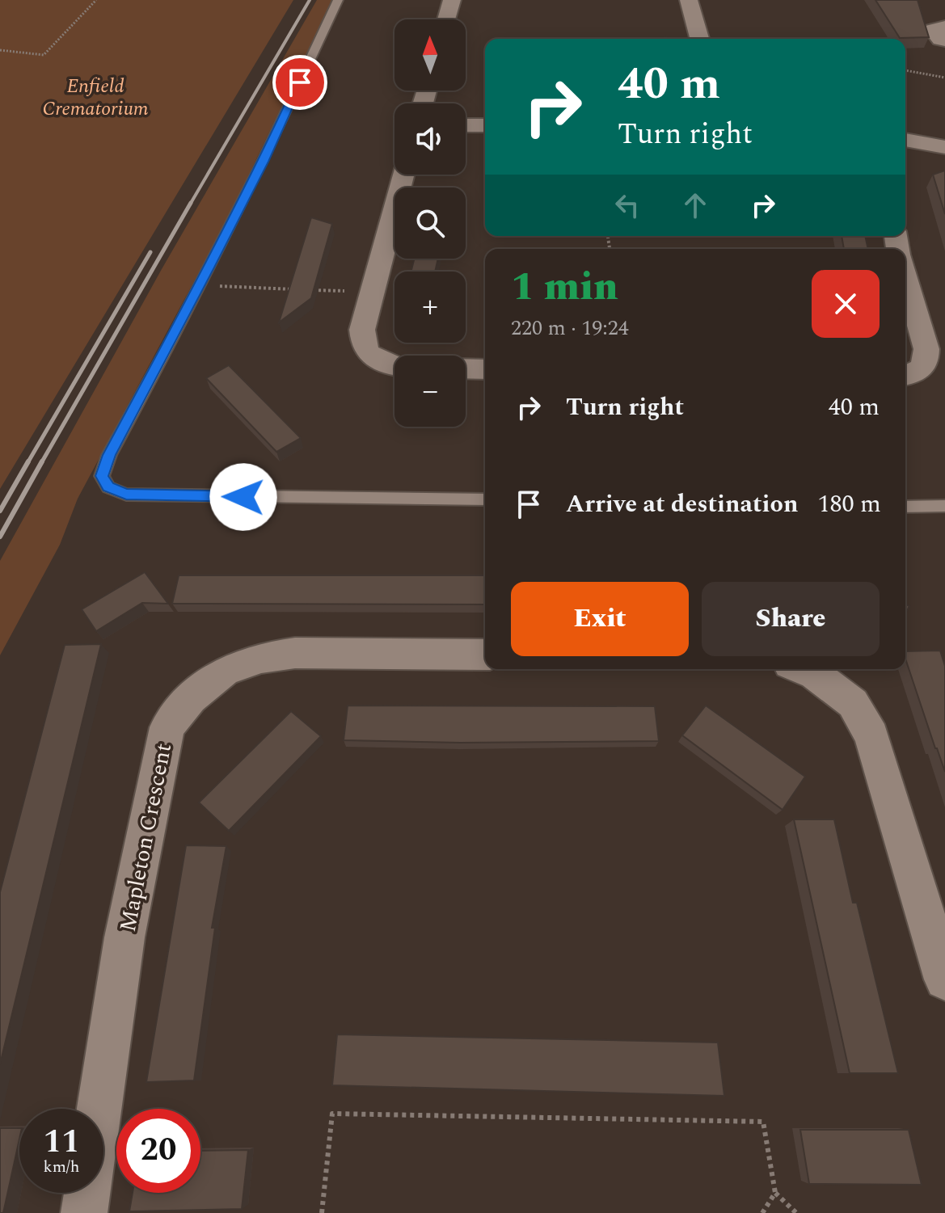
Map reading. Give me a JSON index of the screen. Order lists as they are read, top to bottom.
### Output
{
  "streets": {
    "street": ["Mapleton Crescent"]
  },
  "parks": ["Enfield Crematorium"],
  "north": "top",
  "page": {
    "map_buttons": ["+", "−"],
    "turn": ["40 m", "Turn right"],
    "heading": ["1 min", "220 m · 19:24"],
    "list": [
      {
        "name": "Turn right",
        "value": "40 m"
      },
      {
        "name": "Arrive at destination",
        "value": "180 m"
      }
    ],
    "buttons": ["Exit", "Share"],
    "speed": "11 km/h",
    "limit": "20"
  }
}
